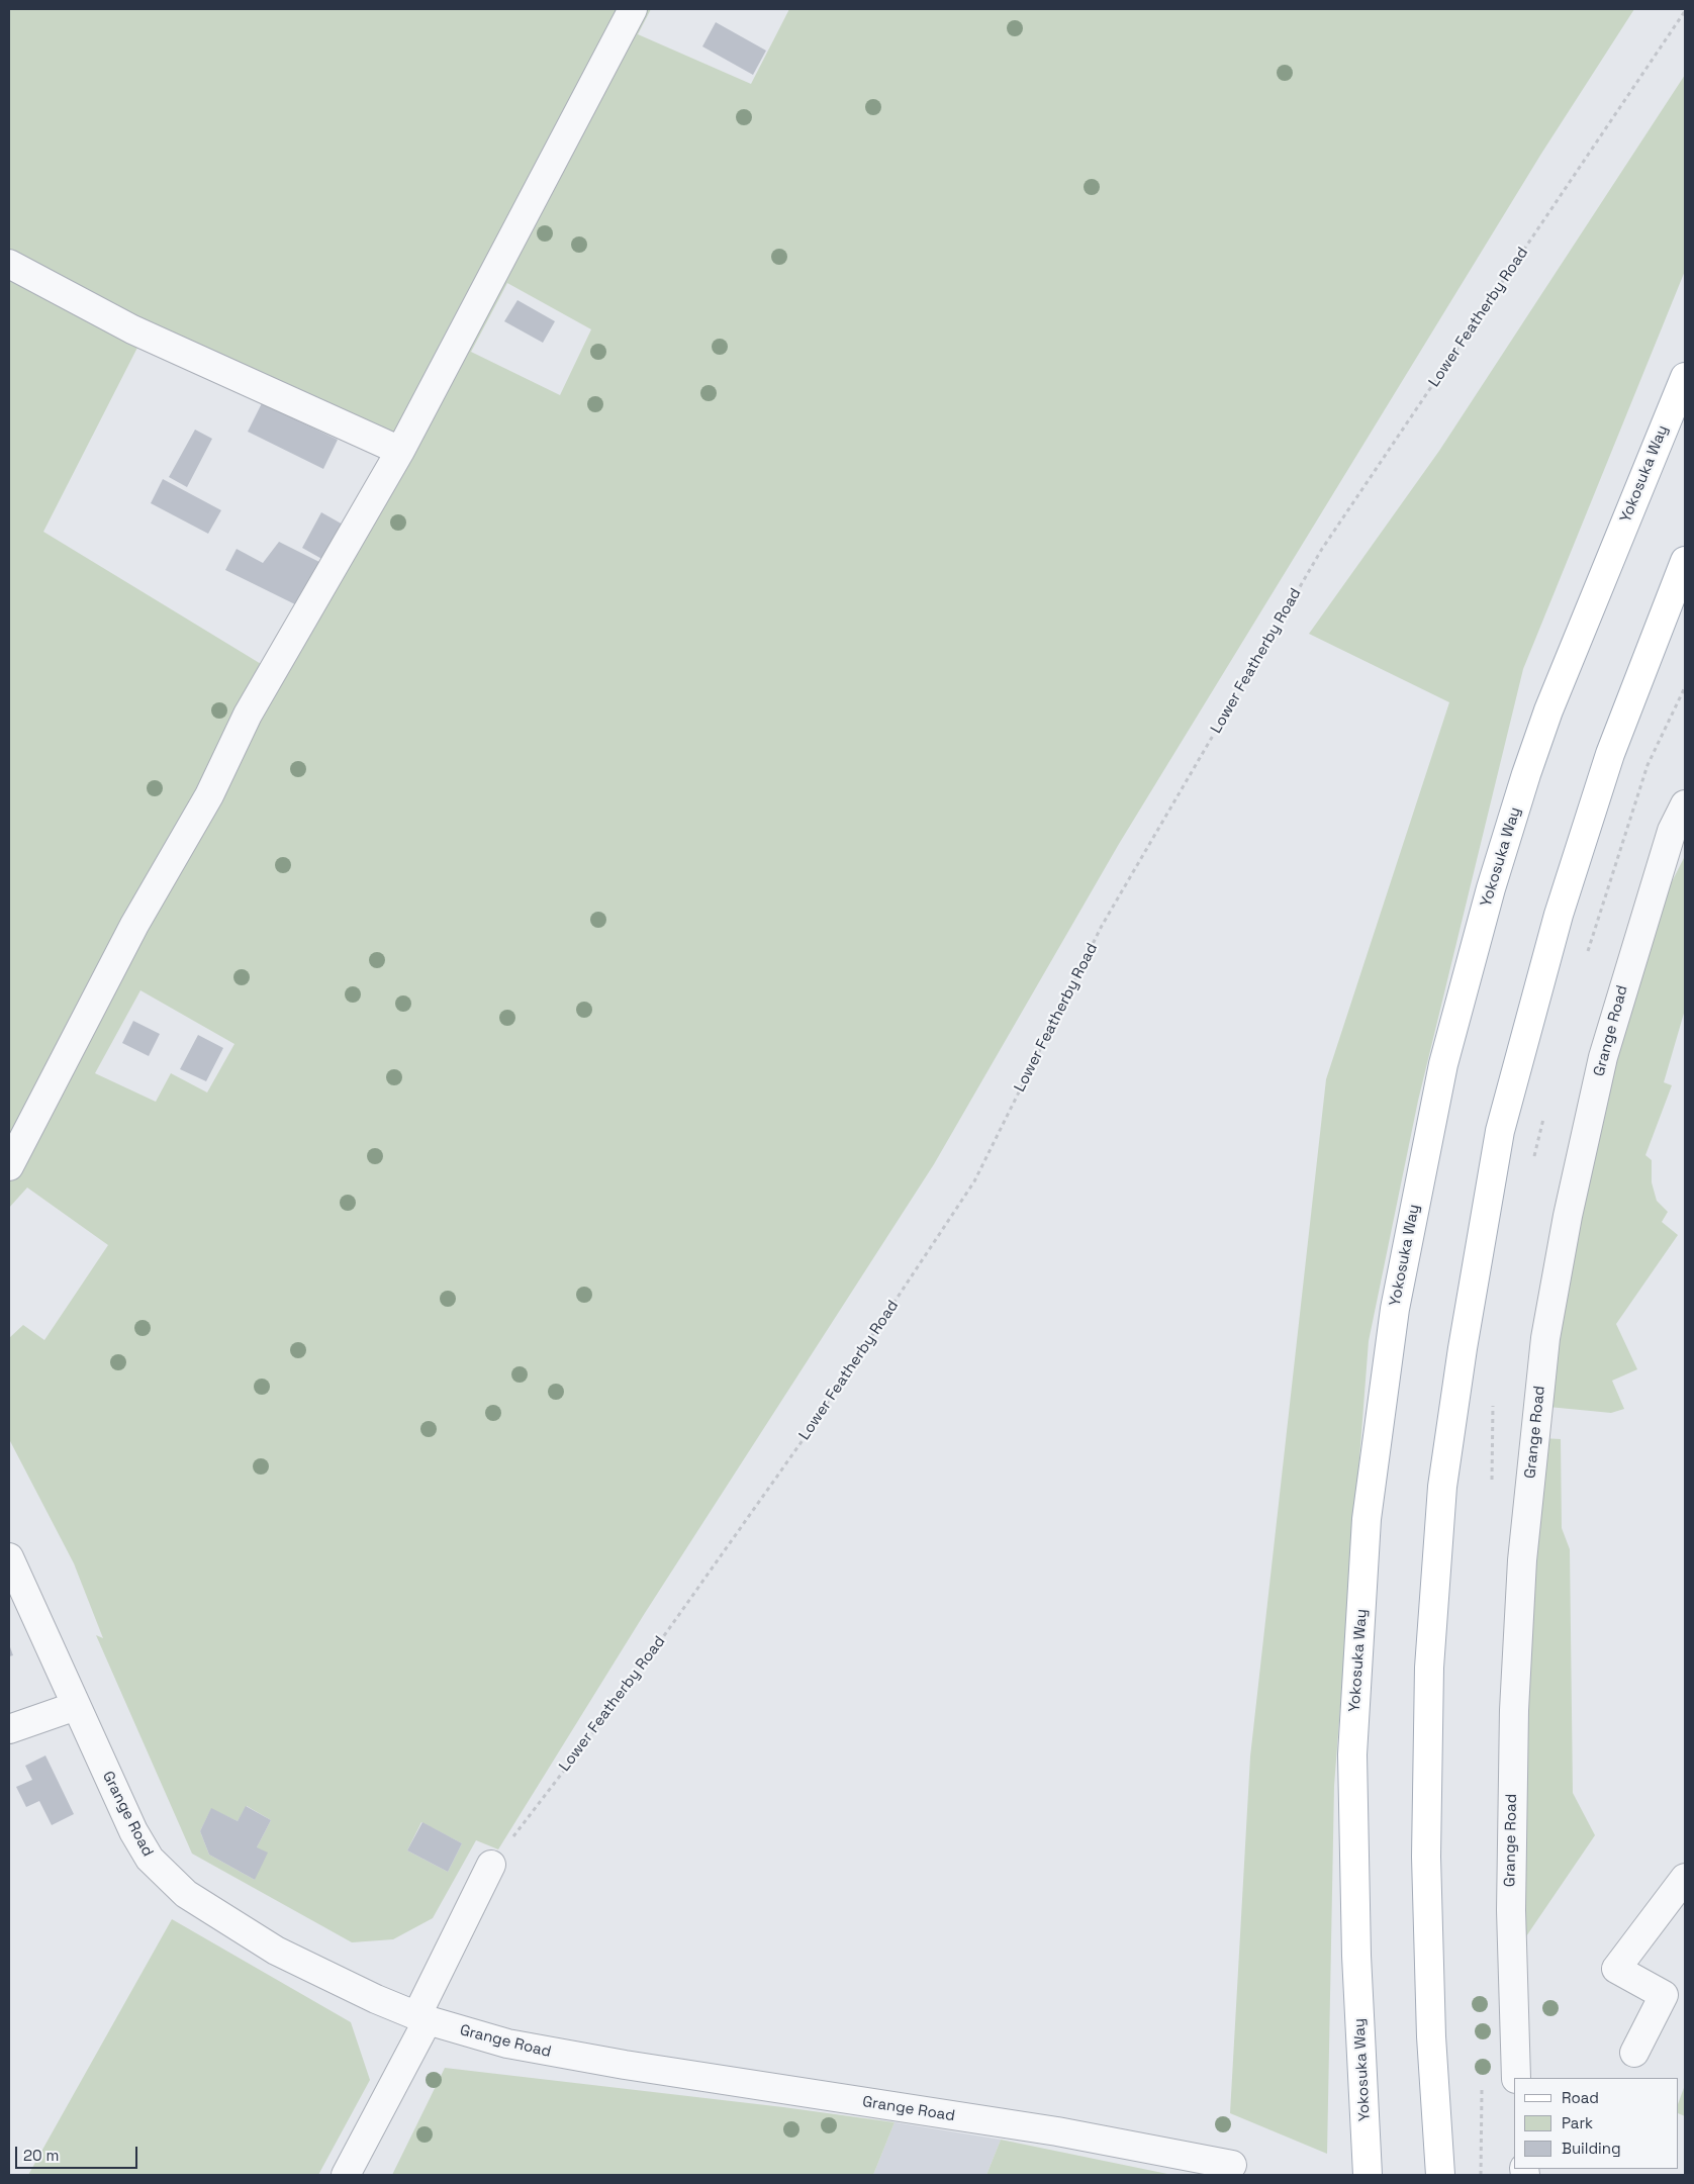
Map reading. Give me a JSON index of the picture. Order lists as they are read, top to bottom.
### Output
{
  "streets": {
    "main road": ["Yokosuka Way"],
    "street": ["Grange Road"],
    "path": ["Lower Featherby Road"]
  },
  "legend": ["Road", "Park", "Building"],
  "scale_bar": "20 m"
}
